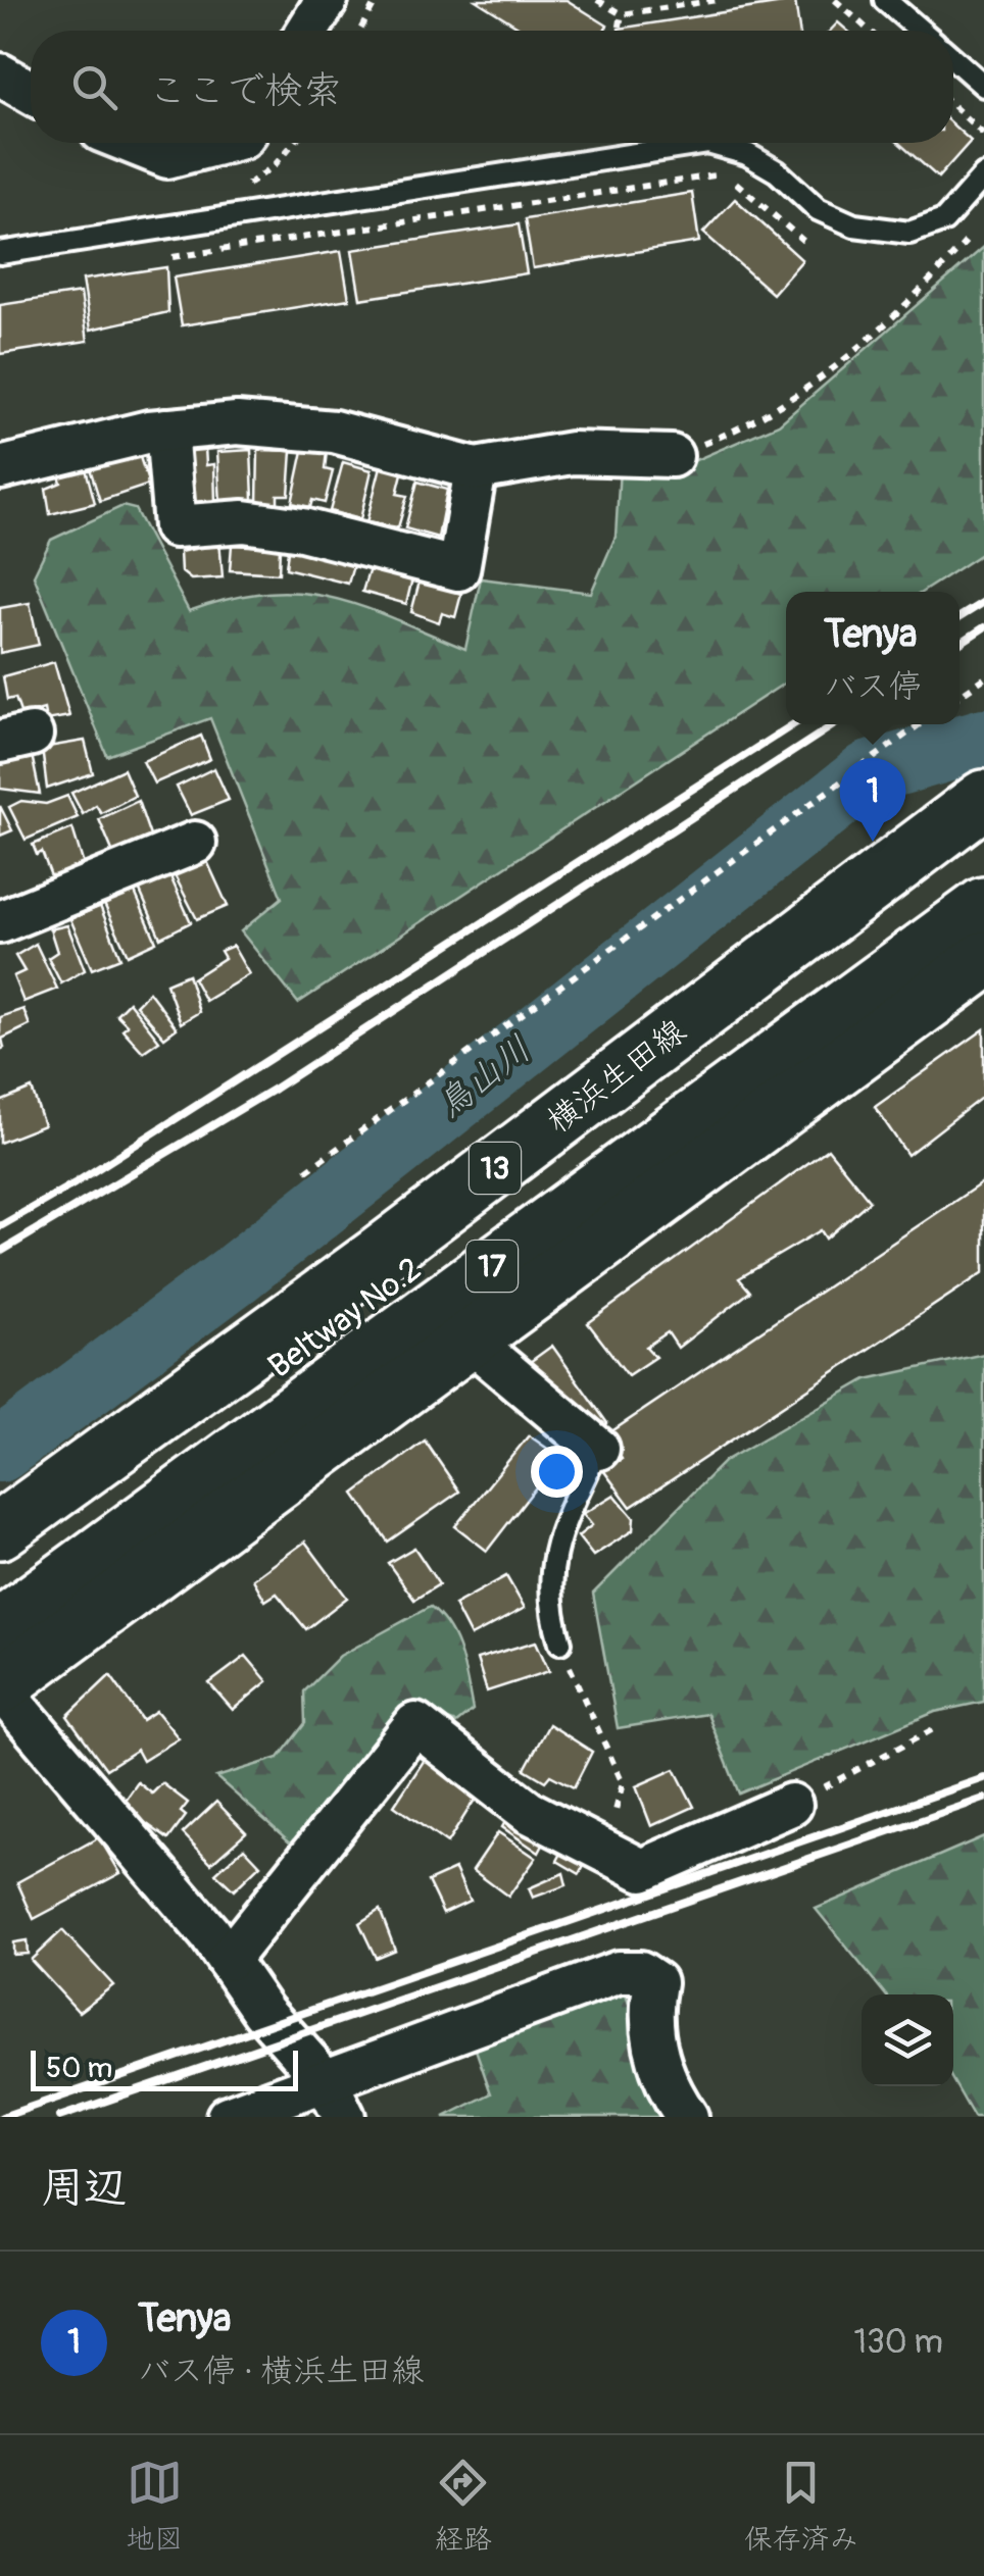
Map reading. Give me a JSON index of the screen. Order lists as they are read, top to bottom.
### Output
{
  "streets": {
    "main road": [
      "横浜生田線",
      "13",
      "17",
      "Beltway No.2"
    ]
  },
  "water": ["鳥山川"],
  "scale_bar": "50 m",
  "page": {
    "search": "ここで検索",
    "popup": ["Tenya", "バス停"],
    "pins": "1",
    "scale": "50 m",
    "heading": "周辺",
    "list": [
      {
        "mark": "1",
        "name": "Tenya",
        "note": "バス停 · 横浜生田線",
        "value": "130 m"
      }
    ],
    "nav": ["地図", "経路", "保存済み"]
  }
}
